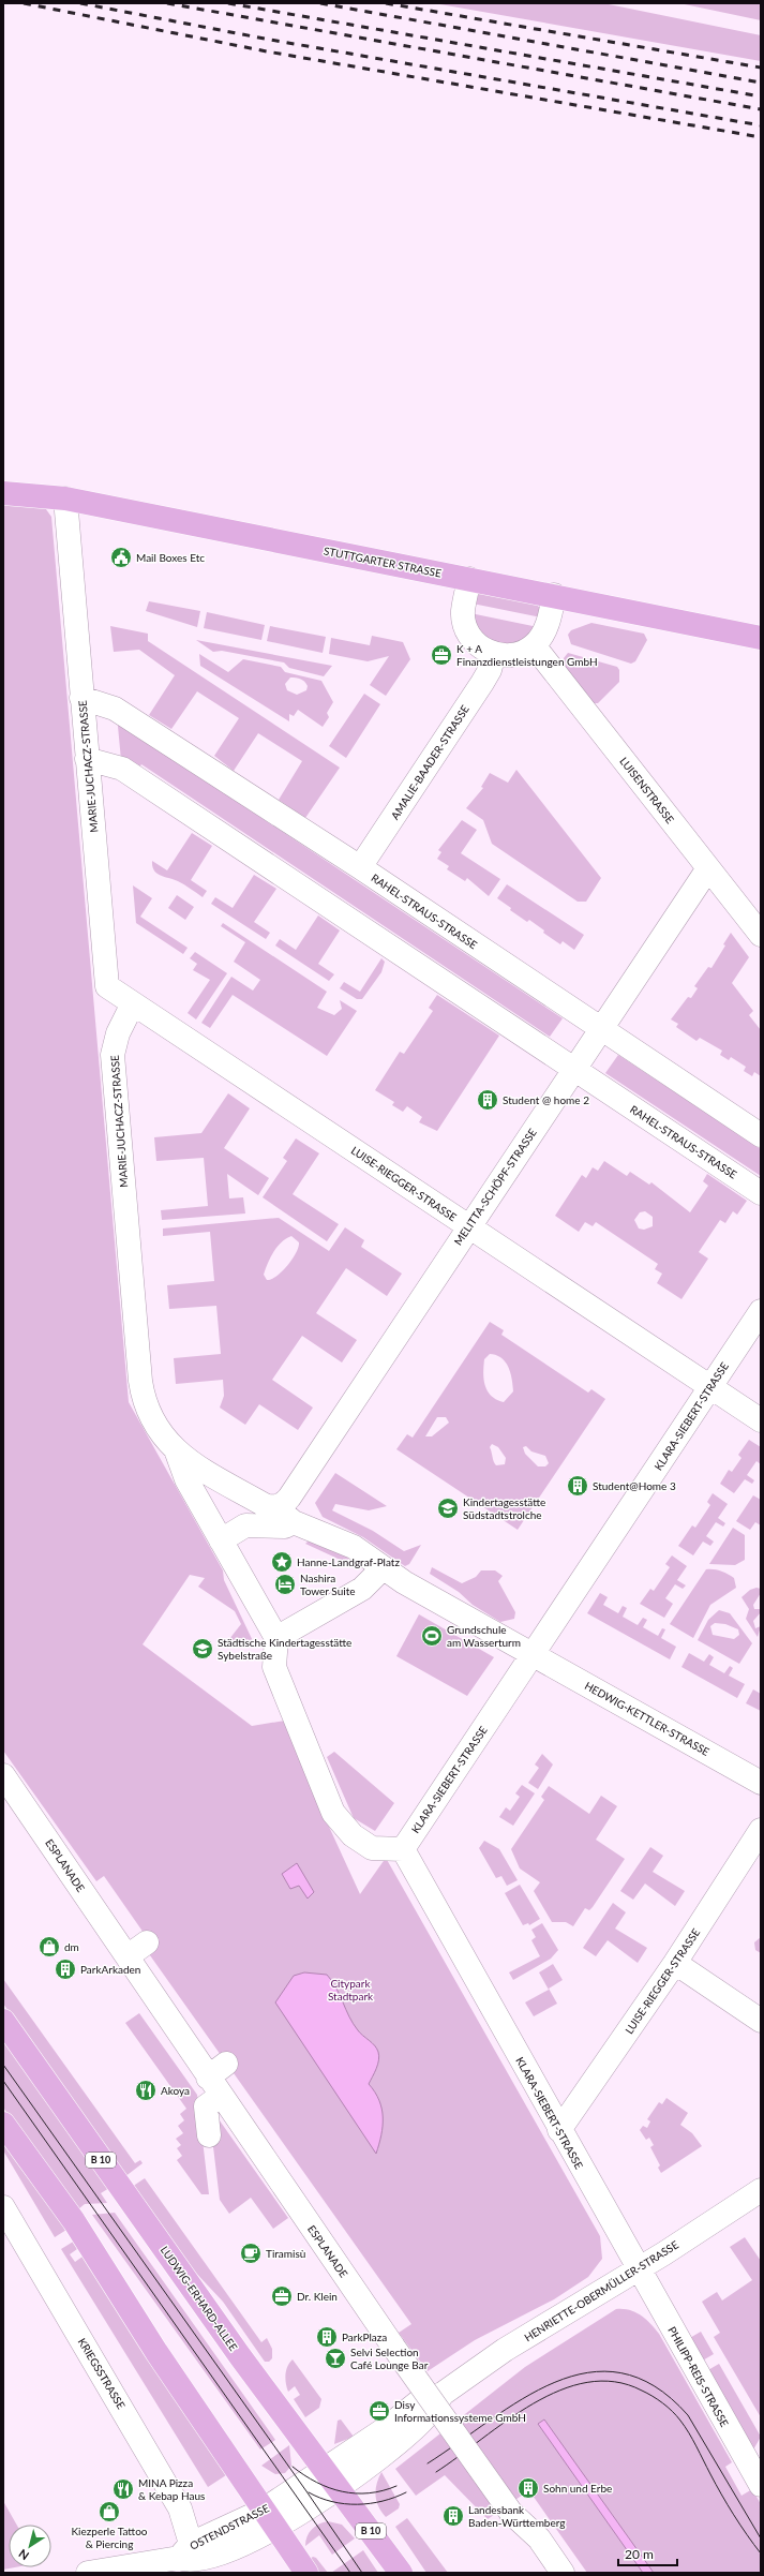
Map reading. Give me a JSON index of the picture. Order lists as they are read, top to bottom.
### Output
{
  "streets": {
    "main road": ["STUTTGARTER STRASSE", "B 10", "LUDWIG-ERHARD-ALLEE"],
    "street": [
      "AMALIE-BAADER-STRASSE",
      "MARIE-JUCHACZ-STRASSE",
      "LUISENSTRASSE",
      "RAHEL-STRAUS-STRASSE",
      "LUISE-RIEGGER-STRASSE",
      "MELITTA-SCHÖPF-STRASSE",
      "KLARA-SIEBERT-STRASSE",
      "HEDWIG-KETTLER-STRASSE",
      "ESPLANADE",
      "HENRIETTE-OBERMÜLLER-STRASSE",
      "KRIEGSSTRASSE",
      "PHILIPP-REIS-STRASSE",
      "OSTENDSTRASSE"
    ]
  },
  "crossings": [
    ["STUTTGARTER STRASSE", "MARIE-JUCHACZ-STRASSE"],
    ["AMALIE-BAADER-STRASSE", "RAHEL-STRAUS-STRASSE"],
    ["MARIE-JUCHACZ-STRASSE", "RAHEL-STRAUS-STRASSE"],
    ["MARIE-JUCHACZ-STRASSE", "LUISE-RIEGGER-STRASSE"],
    ["MARIE-JUCHACZ-STRASSE", "MELITTA-SCHÖPF-STRASSE"],
    ["LUISENSTRASSE", "MELITTA-SCHÖPF-STRASSE"],
    ["RAHEL-STRAUS-STRASSE", "MELITTA-SCHÖPF-STRASSE"],
    ["LUISE-RIEGGER-STRASSE", "MELITTA-SCHÖPF-STRASSE"],
    ["LUISE-RIEGGER-STRASSE", "KLARA-SIEBERT-STRASSE"],
    ["KLARA-SIEBERT-STRASSE", "HEDWIG-KETTLER-STRASSE"],
    ["KLARA-SIEBERT-STRASSE", "HENRIETTE-OBERMÜLLER-STRASSE"],
    ["KLARA-SIEBERT-STRASSE", "PHILIPP-REIS-STRASSE"],
    ["HENRIETTE-OBERMÜLLER-STRASSE", "LUDWIG-ERHARD-ALLEE"],
    ["HENRIETTE-OBERMÜLLER-STRASSE", "PHILIPP-REIS-STRASSE"],
    ["HENRIETTE-OBERMÜLLER-STRASSE", "OSTENDSTRASSE"],
    ["LUDWIG-ERHARD-ALLEE", "OSTENDSTRASSE"],
    ["KRIEGSSTRASSE", "OSTENDSTRASSE"]
  ],
  "parks": ["Citypark Stadtpark"],
  "places": {
    "public building": ["Mail Boxes Etc"],
    "office": ["K + A Finanzdienstleistungen GmbH", "Dr. Klein", "Disy Informationssysteme GmbH"],
    "building": [
      "Student @ home 2",
      "Student@Home 3",
      "ParkArkaden",
      "ParkPlaza",
      "Sohn und Erbe",
      "Landesbank Baden-Württemberg"
    ],
    "school or university": ["Kindertagesstätte Südstadtstrolche", "Städtische Kindertagesstätte Sybelstraße"],
    "place": ["Hanne-Landgraf-Platz"],
    "hotel": ["Nashira Tower Suite"],
    "sports": ["Grundschule am Wasserturm"],
    "shop": ["dm", "Kiezperle Tattoo & Piercing"],
    "restaurant": ["Akoya", "MINA Pizza & Kebap Haus"],
    "cafe": ["Tiramisù"],
    "bar": ["Selvi Selection Café Lounge Bar"]
  },
  "scale_bar": "20 m",
  "north": "bottom left"
}
